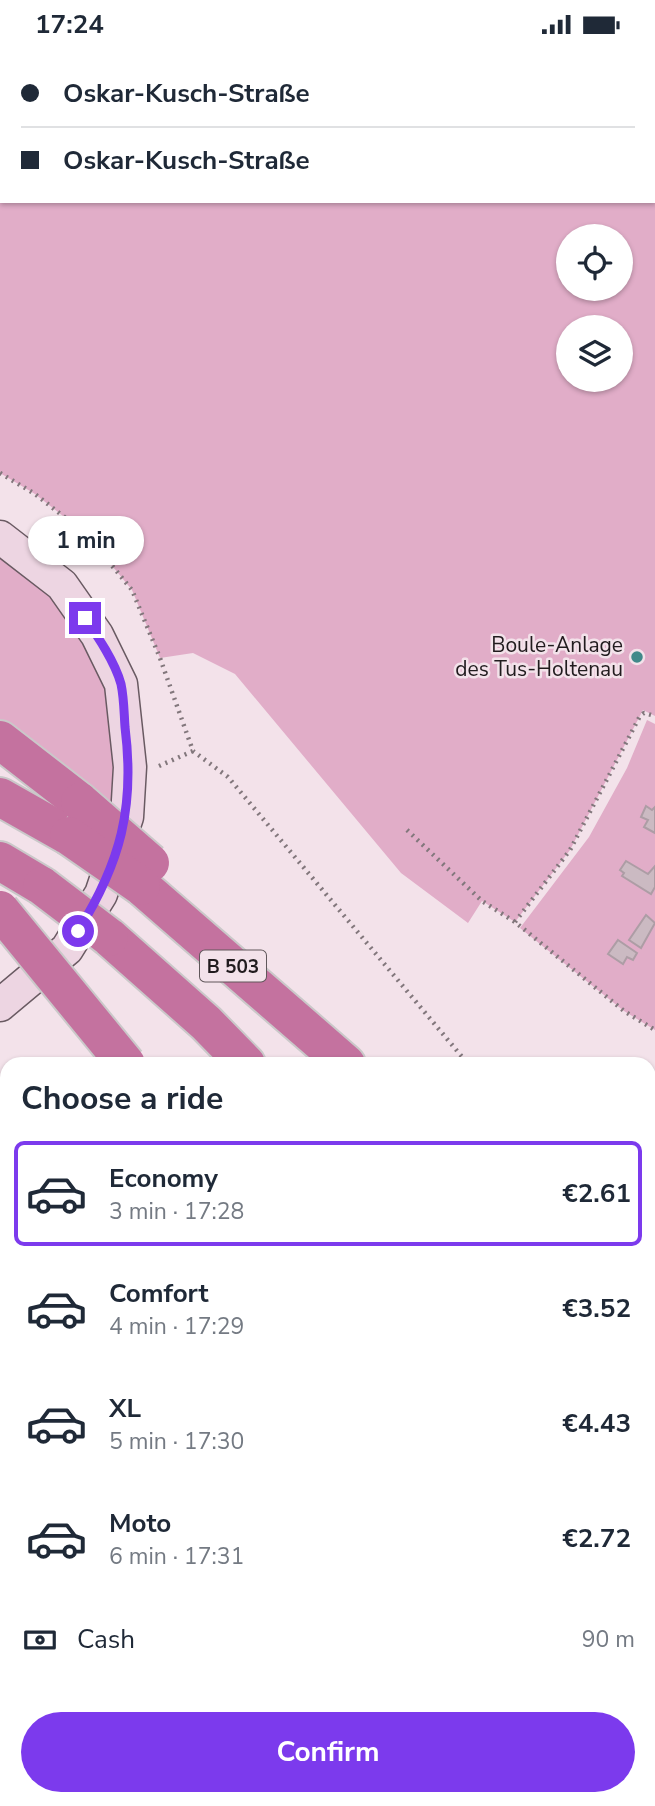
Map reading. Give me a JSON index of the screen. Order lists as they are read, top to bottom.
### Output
{
  "streets": {
    "highway": ["B 503"]
  },
  "places": ["Boule-Anlage des Tus-Holtenau"],
  "page": {
    "status": "17:24",
    "banner": ["Oskar-Kusch-Straße", "Oskar-Kusch-Straße"],
    "bubble": "1 min",
    "heading": "Choose a ride",
    "list": [
      {
        "name": "Economy",
        "note": "3 min · 17:28",
        "value": "€2.61"
      },
      {
        "name": "Comfort",
        "note": "4 min · 17:29",
        "value": "€3.52"
      },
      {
        "name": "XL",
        "note": "5 min · 17:30",
        "value": "€4.43"
      },
      {
        "name": "Moto",
        "note": "6 min · 17:31",
        "value": "€2.72"
      }
    ],
    "pay": ["Cash", "90 m"],
    "buttons": "Confirm"
  }
}
